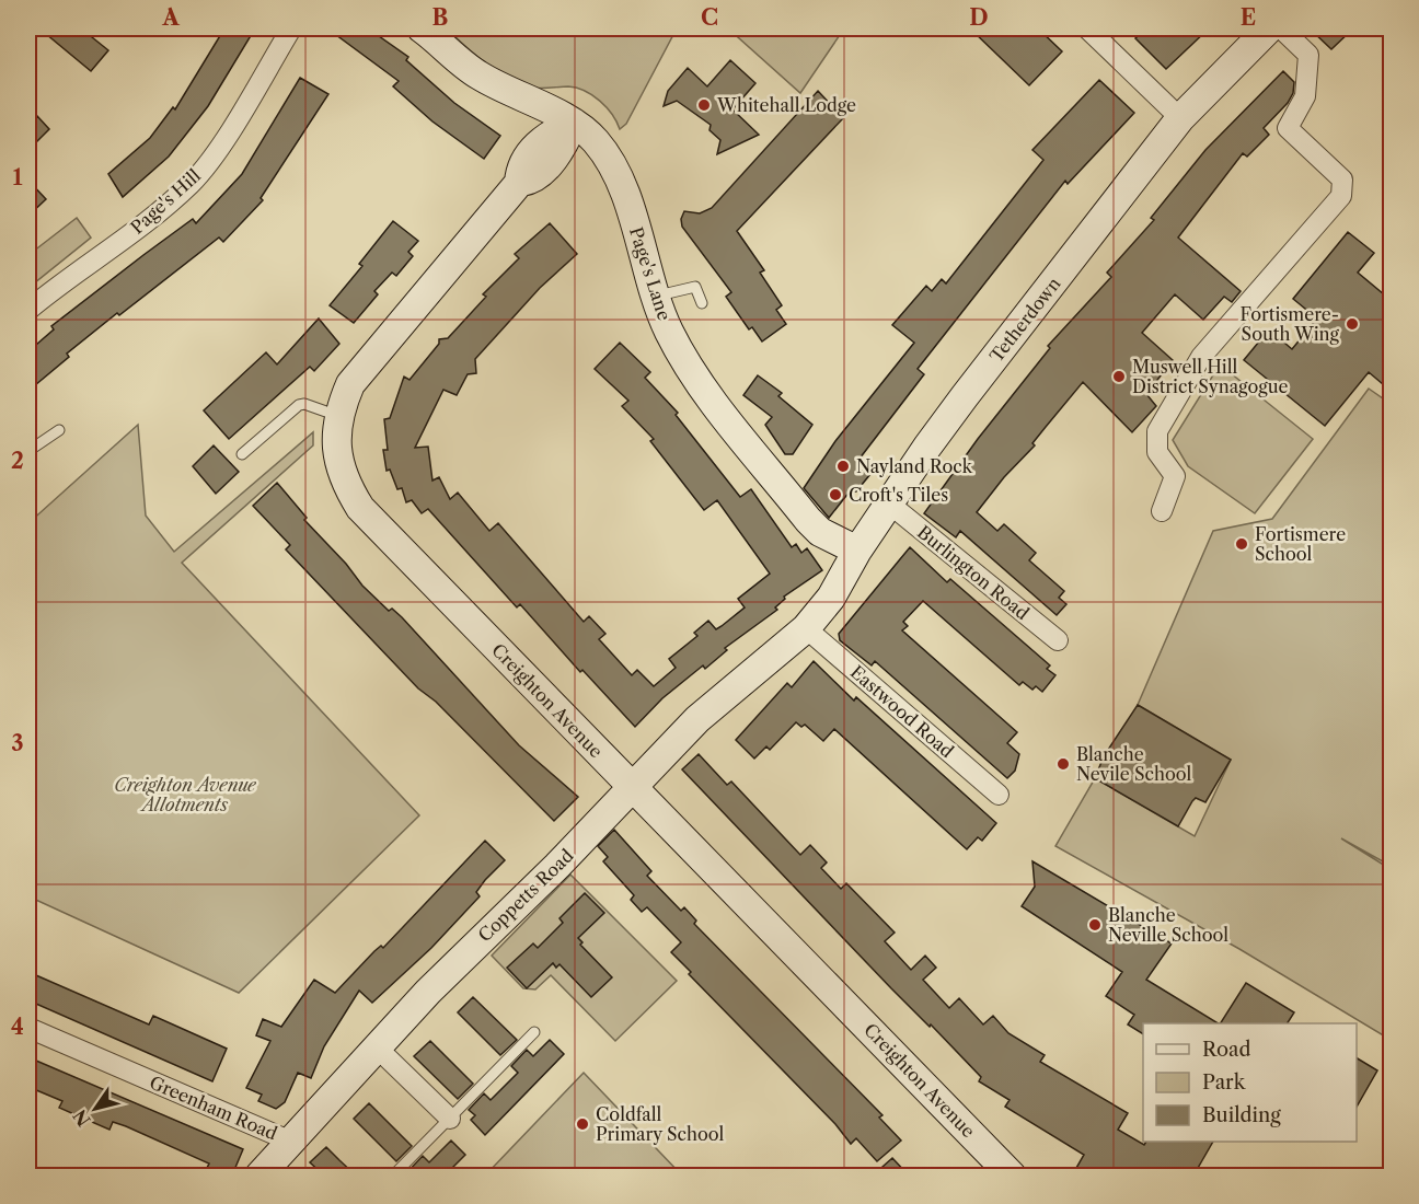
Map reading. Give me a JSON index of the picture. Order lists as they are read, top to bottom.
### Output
{
  "streets": {
    "street": [
      "Page's Hill",
      "Page's Lane",
      "Tetherdown",
      "Burlington Road",
      "Creighton Avenue",
      "Eastwood Road",
      "Coppetts Road",
      "Greenham Road"
    ]
  },
  "crossings": [
    ["Page's Lane", "Tetherdown"],
    ["Page's Lane", "Creighton Avenue"],
    ["Tetherdown", "Burlington Road"],
    ["Tetherdown", "Eastwood Road"],
    ["Tetherdown", "Coppetts Road"],
    ["Creighton Avenue", "Coppetts Road"],
    ["Eastwood Road", "Coppetts Road"],
    ["Coppetts Road", "Greenham Road"]
  ],
  "parks": ["Creighton Avenue Allotments"],
  "places": [
    "Whitehall Lodge",
    "Fortismere- South Wing",
    "Muswell Hill District Synagogue",
    "Nayland Rock",
    "Croft's Tiles",
    "Fortismere School",
    "Blanche Nevile School",
    "Blanche Neville School",
    "Coldfall Primary School"
  ],
  "legend": ["Road", "Park", "Building"],
  "north": "bottom left",
  "grid": {
    "columns": [
      "A",
      "B",
      "C",
      "D",
      "E"
    ],
    "rows": [
      "1",
      "2",
      "3",
      "4"
    ]
  }
}
